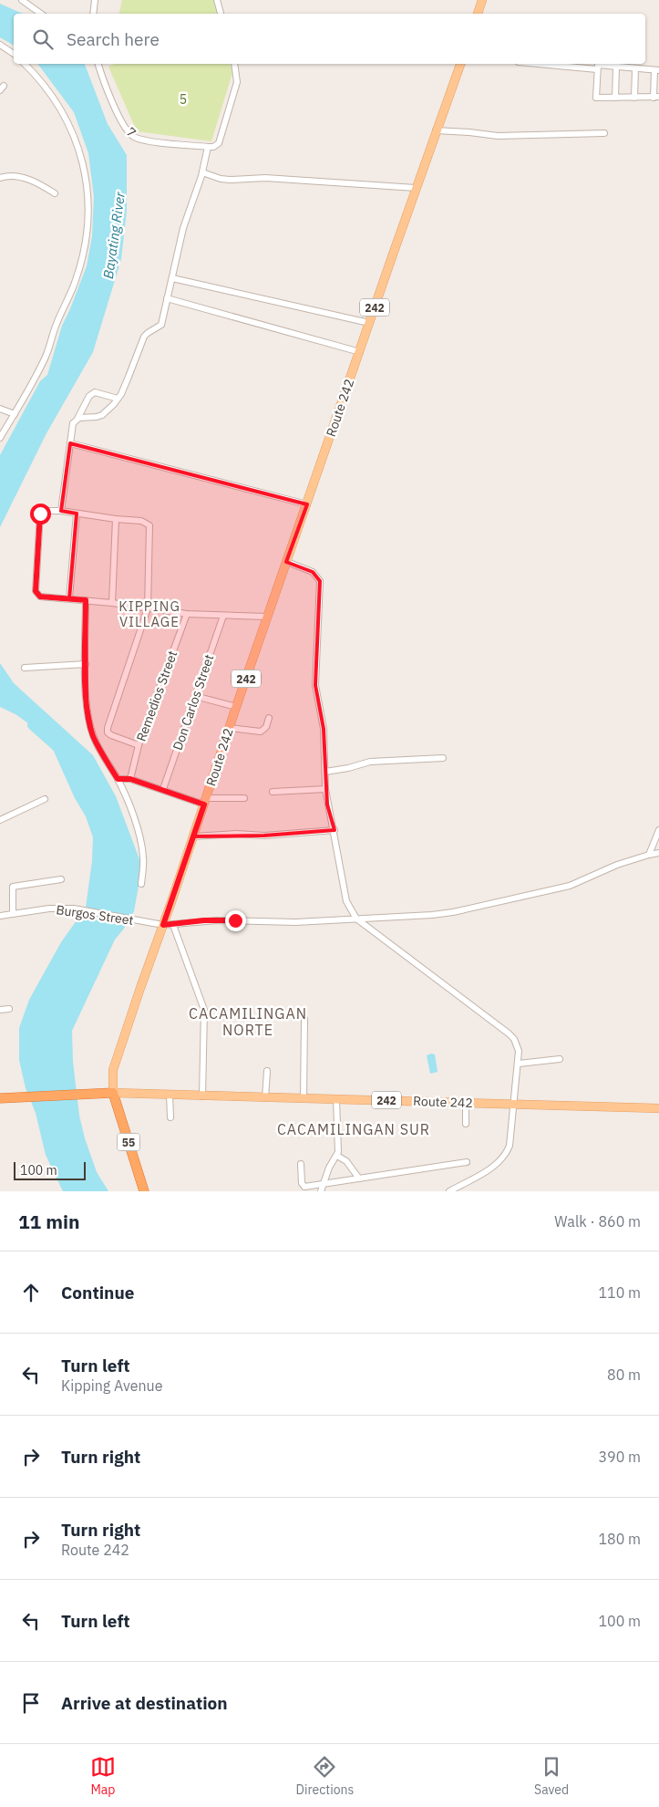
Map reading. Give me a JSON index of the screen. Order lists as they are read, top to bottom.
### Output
{
  "streets": {
    "highway": ["55"],
    "main road": ["242", "Route 242"],
    "street": [
      "7",
      "Remedios Street",
      "Don Carlos Street",
      "Burgos Street"
    ]
  },
  "crossings": [
    ["Route 242", "Burgos Street"],
    ["Route 242", "55"]
  ],
  "districts": ["KIPPING VILLAGE", "CACAMILINGAN NORTE", "CACAMILINGAN SUR"],
  "water": ["Bayating River"],
  "parks": ["5"],
  "scale_bar": "100 m",
  "page": {
    "search": "Search here",
    "scale": "100 m",
    "heading": ["11 min", "Walk · 860 m"],
    "list": [
      ["Continue", "110 m"],
      ["Turn left", "Kipping Avenue", "80 m"],
      ["Turn right", "390 m"],
      ["Turn right", "Route 242", "180 m"],
      ["Turn left", "100 m"],
      "Arrive at destination"
    ],
    "nav": ["Map", "Directions", "Saved"]
  }
}
